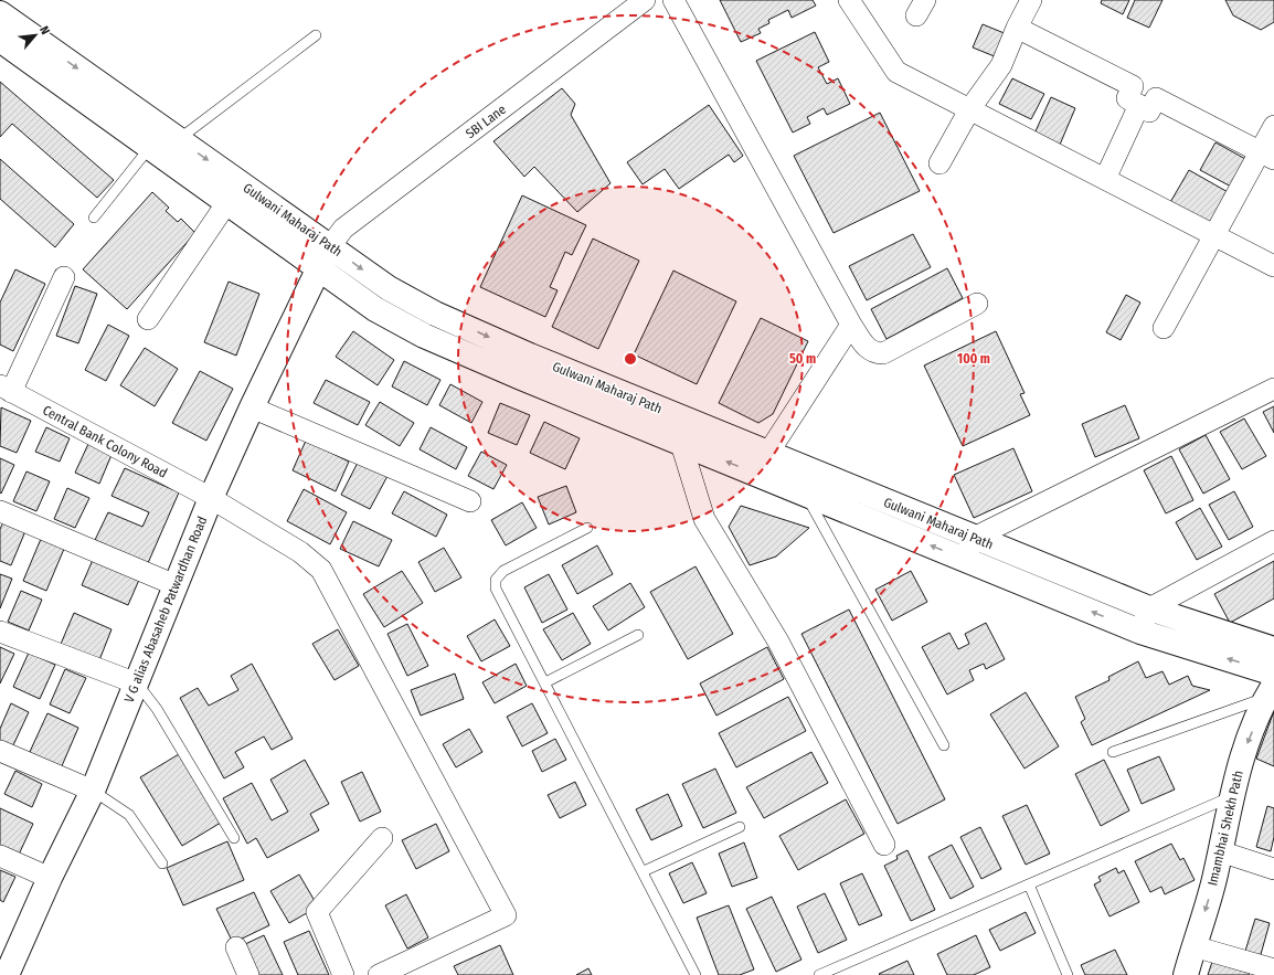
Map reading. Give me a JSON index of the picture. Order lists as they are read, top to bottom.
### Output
{
  "streets": {
    "street": [
      "SBI Lane",
      "Gulwani Maharaj Path",
      "Central Bank Colony Road",
      "V G alias Abasaheb Patwardhan Road",
      "Imambhai Shekh Path"
    ]
  },
  "crossings": [
    ["SBI Lane", "Gulwani Maharaj Path"],
    ["SBI Lane", "V G alias Abasaheb Patwardhan Road"],
    ["Gulwani Maharaj Path", "V G alias Abasaheb Patwardhan Road"],
    ["Central Bank Colony Road", "V G alias Abasaheb Patwardhan Road"]
  ],
  "one_way": ["Imambhai Shekh Path"],
  "north": "top right",
  "rings": ["50 m", "100 m"]
}
